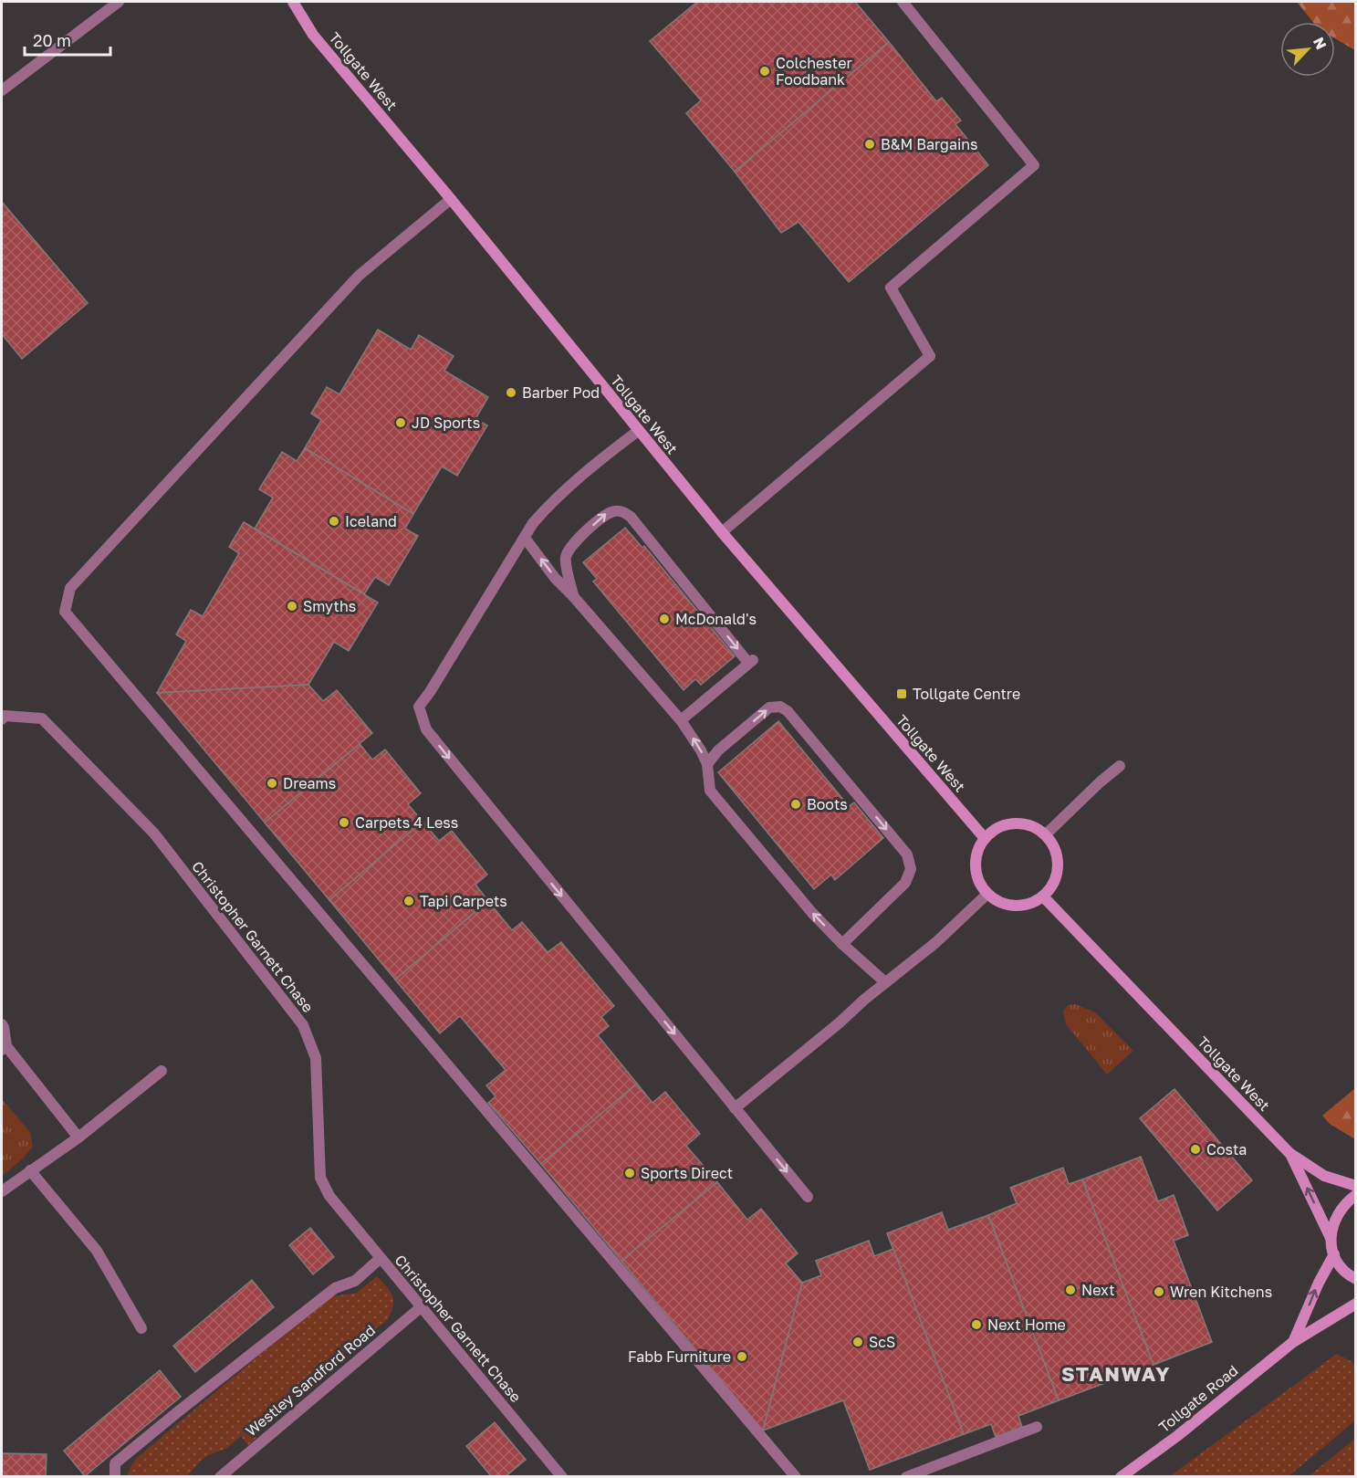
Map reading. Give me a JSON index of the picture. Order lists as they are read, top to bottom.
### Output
{
  "streets": {
    "street": [
      "Tollgate West",
      "Christopher Garnett Chase",
      "Westley Sandford Road",
      "Tollgate Road"
    ]
  },
  "crossings": [
    ["Christopher Garnett Chase", "Westley Sandford Road"]
  ],
  "districts": ["STANWAY"],
  "places": {
    "other": [
      "Colchester Foodbank",
      "B&M Bargains",
      "Barber Pod",
      "JD Sports",
      "Iceland",
      "Smyths",
      "McDonald's",
      "Dreams",
      "Boots",
      "Carpets 4 Less",
      "Tapi Carpets",
      "Costa",
      "Sports Direct",
      "Next",
      "Wren Kitchens",
      "Next Home",
      "ScS",
      "Fabb Furniture"
    ],
    "transit": ["Tollgate Centre"]
  },
  "scale_bar": "20 m",
  "north": "top right"
}
